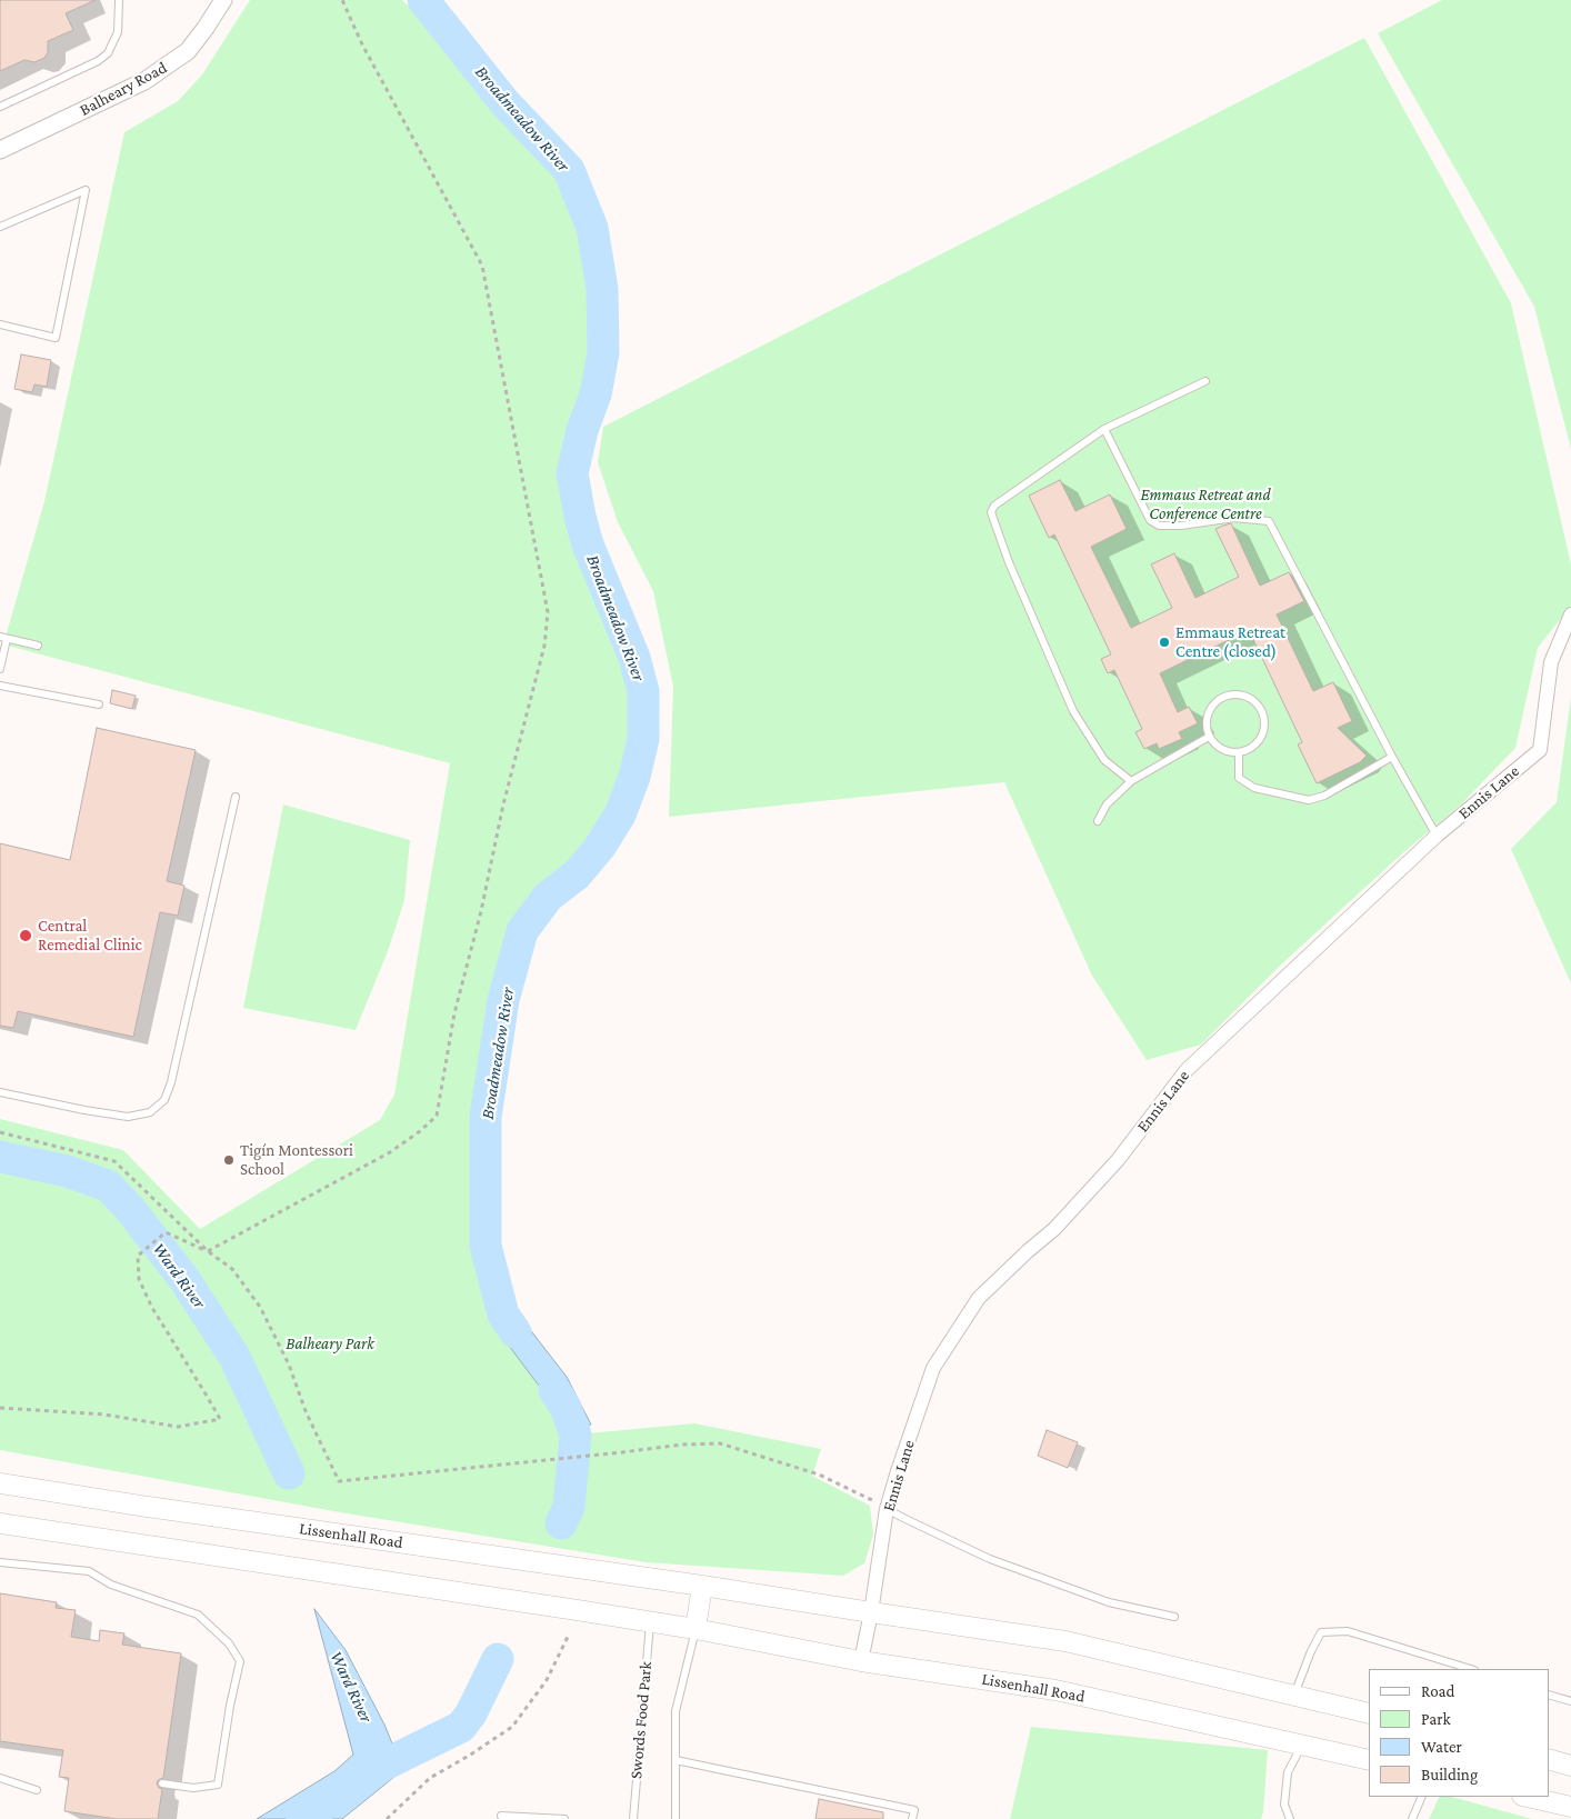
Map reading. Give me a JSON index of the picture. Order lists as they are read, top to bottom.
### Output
{
  "streets": {
    "main road": ["Lissenhall Road"],
    "street": ["Balheary Road", "Ennis Lane"],
    "lane": ["Swords Food Park"]
  },
  "crossings": [
    ["Ennis Lane", "Lissenhall Road"],
    ["Lissenhall Road", "Swords Food Park"]
  ],
  "water": ["Broadmeadow River", "Ward River"],
  "parks": ["Emmaus Retreat and Conference Centre", "Balheary Park"],
  "places": ["Emmaus Retreat Centre (closed)", "Central Remedial Clinic", "Tigín Montessori School"],
  "legend": [
    "Road",
    "Park",
    "Water",
    "Building"
  ]
}
